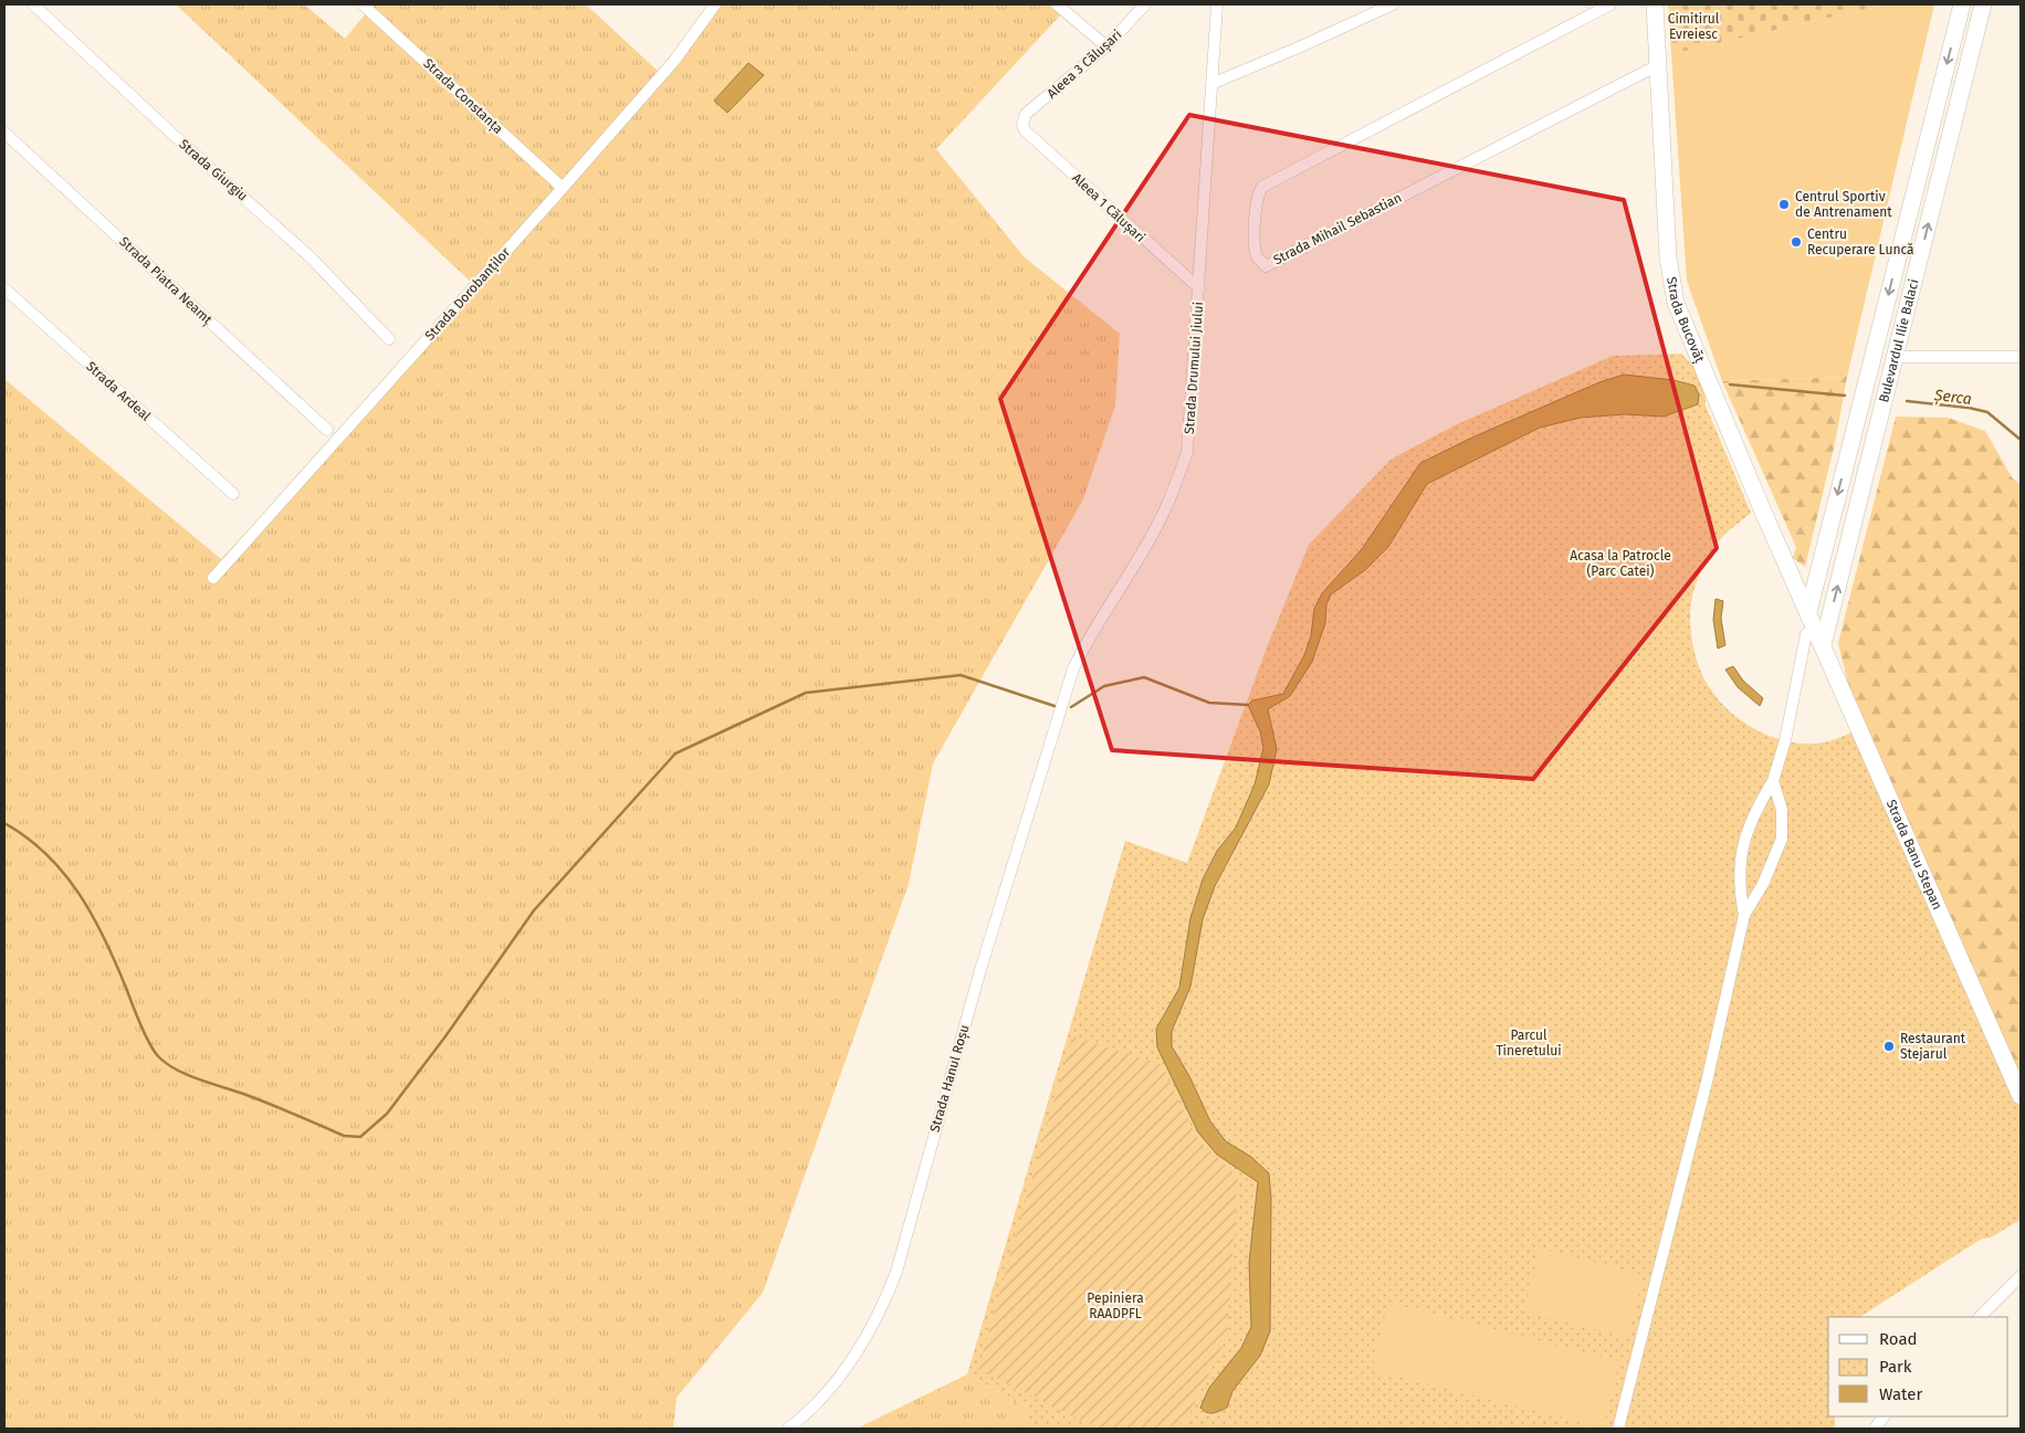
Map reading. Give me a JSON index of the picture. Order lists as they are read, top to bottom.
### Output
{
  "streets": {
    "main road": ["Strada Bucovăț", "Bulevardul Ilie Balaci", "Strada Banu Stepan"],
    "street": [
      "Aleea 3 Călușari",
      "Strada Constanța",
      "Strada Giurgiu",
      "Aleea 1 Călușari",
      "Strada Mihail Sebastian",
      "Strada Piatra Neamț",
      "Strada Dorobanților",
      "Strada Drumului Jiului",
      "Strada Ardeal",
      "Strada Hanul Roșu"
    ]
  },
  "crossings": [
    ["Aleea 3 Călușari", "Aleea 1 Călușari"],
    ["Strada Constanța", "Strada Dorobanților"],
    ["Aleea 1 Călușari", "Strada Drumului Jiului"],
    ["Strada Mihail Sebastian", "Strada Bucovăț"],
    ["Strada Bucovăț", "Bulevardul Ilie Balaci"],
    ["Strada Bucovăț", "Strada Banu Stepan"],
    ["Bulevardul Ilie Balaci", "Strada Banu Stepan"],
    ["Strada Drumului Jiului", "Strada Hanul Roșu"]
  ],
  "water": ["Șerca"],
  "parks": [
    "Cimitirul Evreiesc",
    "Acasa la Patrocle (Parc Catei)",
    "Parcul Tineretului",
    "Pepiniera RAADPFL"
  ],
  "places": ["Centrul Sportiv de Antrenament", "Centru Recuperare Luncă", "Restaurant Stejarul"],
  "legend": ["Road", "Park", "Water"]
}
